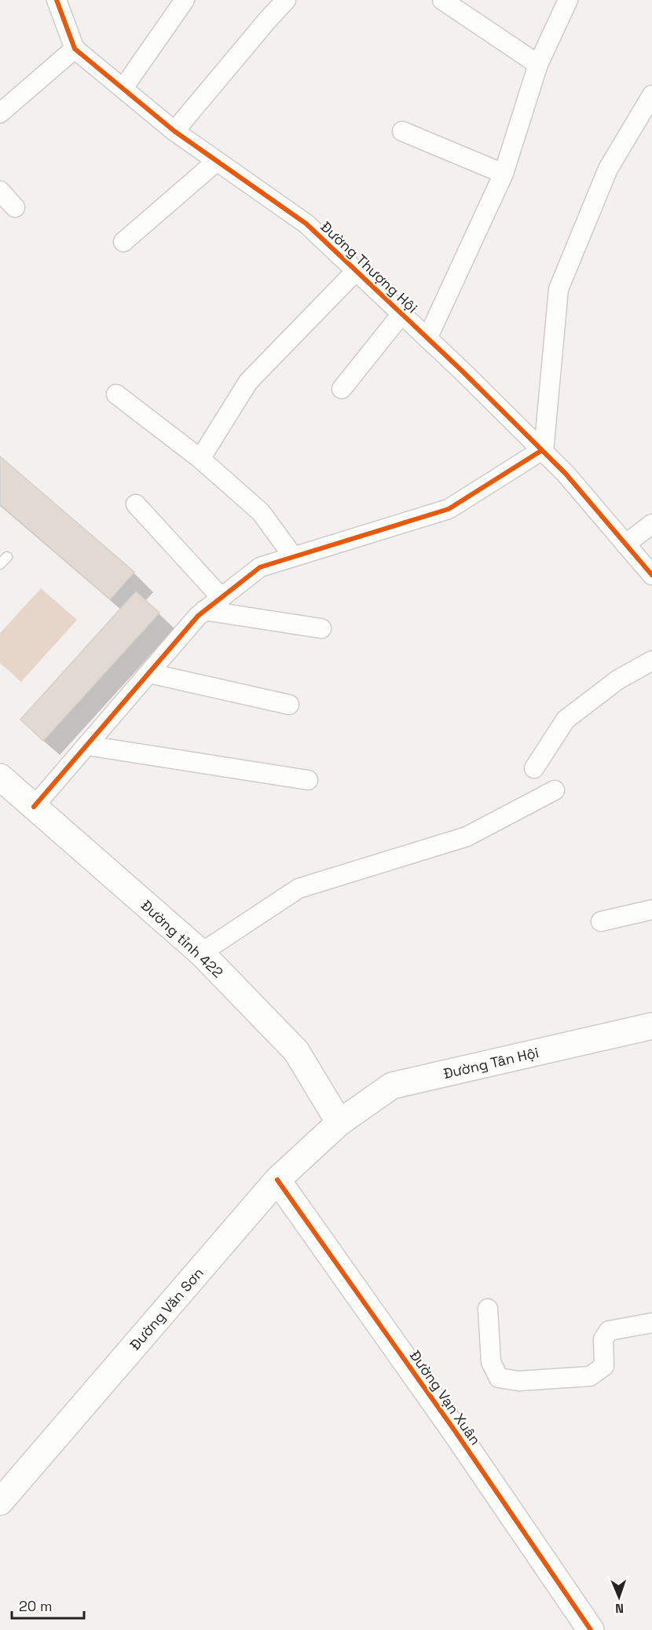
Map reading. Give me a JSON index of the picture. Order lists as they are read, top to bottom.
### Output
{
  "streets": {
    "main road": [
      "Đường tỉnh 422",
      "Đường Tân Hội",
      "Đường Văn Sơn",
      "Đường Vạn Xuân"
    ],
    "street": ["Đường Thượng Hội"]
  },
  "crossings": [
    ["Đường tỉnh 422", "Đường Tân Hội"],
    ["Đường tỉnh 422", "Đường Văn Sơn"],
    ["Đường Tân Hội", "Đường Văn Sơn"],
    ["Đường Văn Sơn", "Đường Vạn Xuân"]
  ],
  "scale_bar": "20 m",
  "north": "bottom"
}
